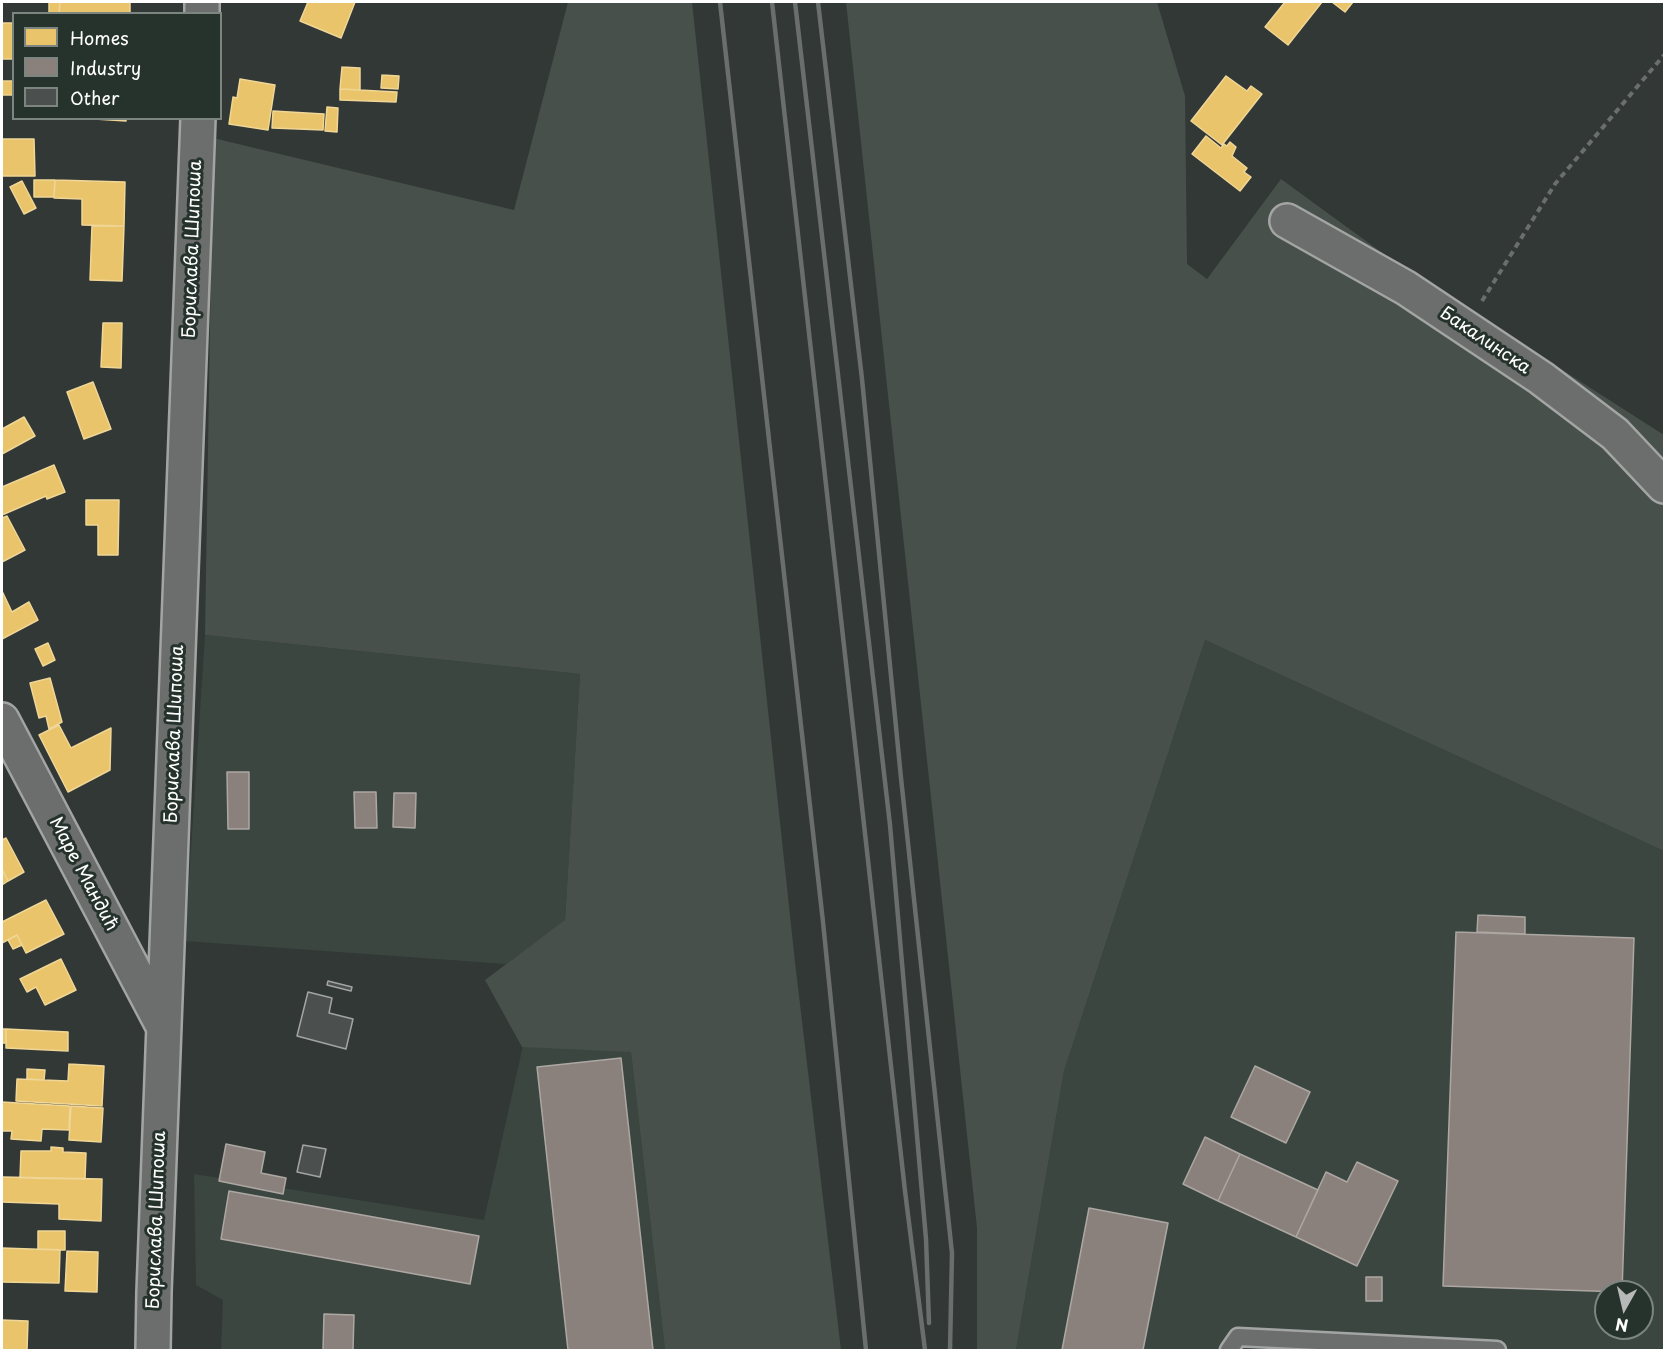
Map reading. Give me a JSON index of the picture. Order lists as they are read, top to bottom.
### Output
{
  "streets": {
    "street": ["Борислава Шипоша", "Бакалинска", "Маре Мандић"]
  },
  "crossings": [
    ["Борислава Шипоша", "Маре Мандић"]
  ],
  "legend": ["Homes", "Industry", "Other"],
  "north": "bottom"
}
